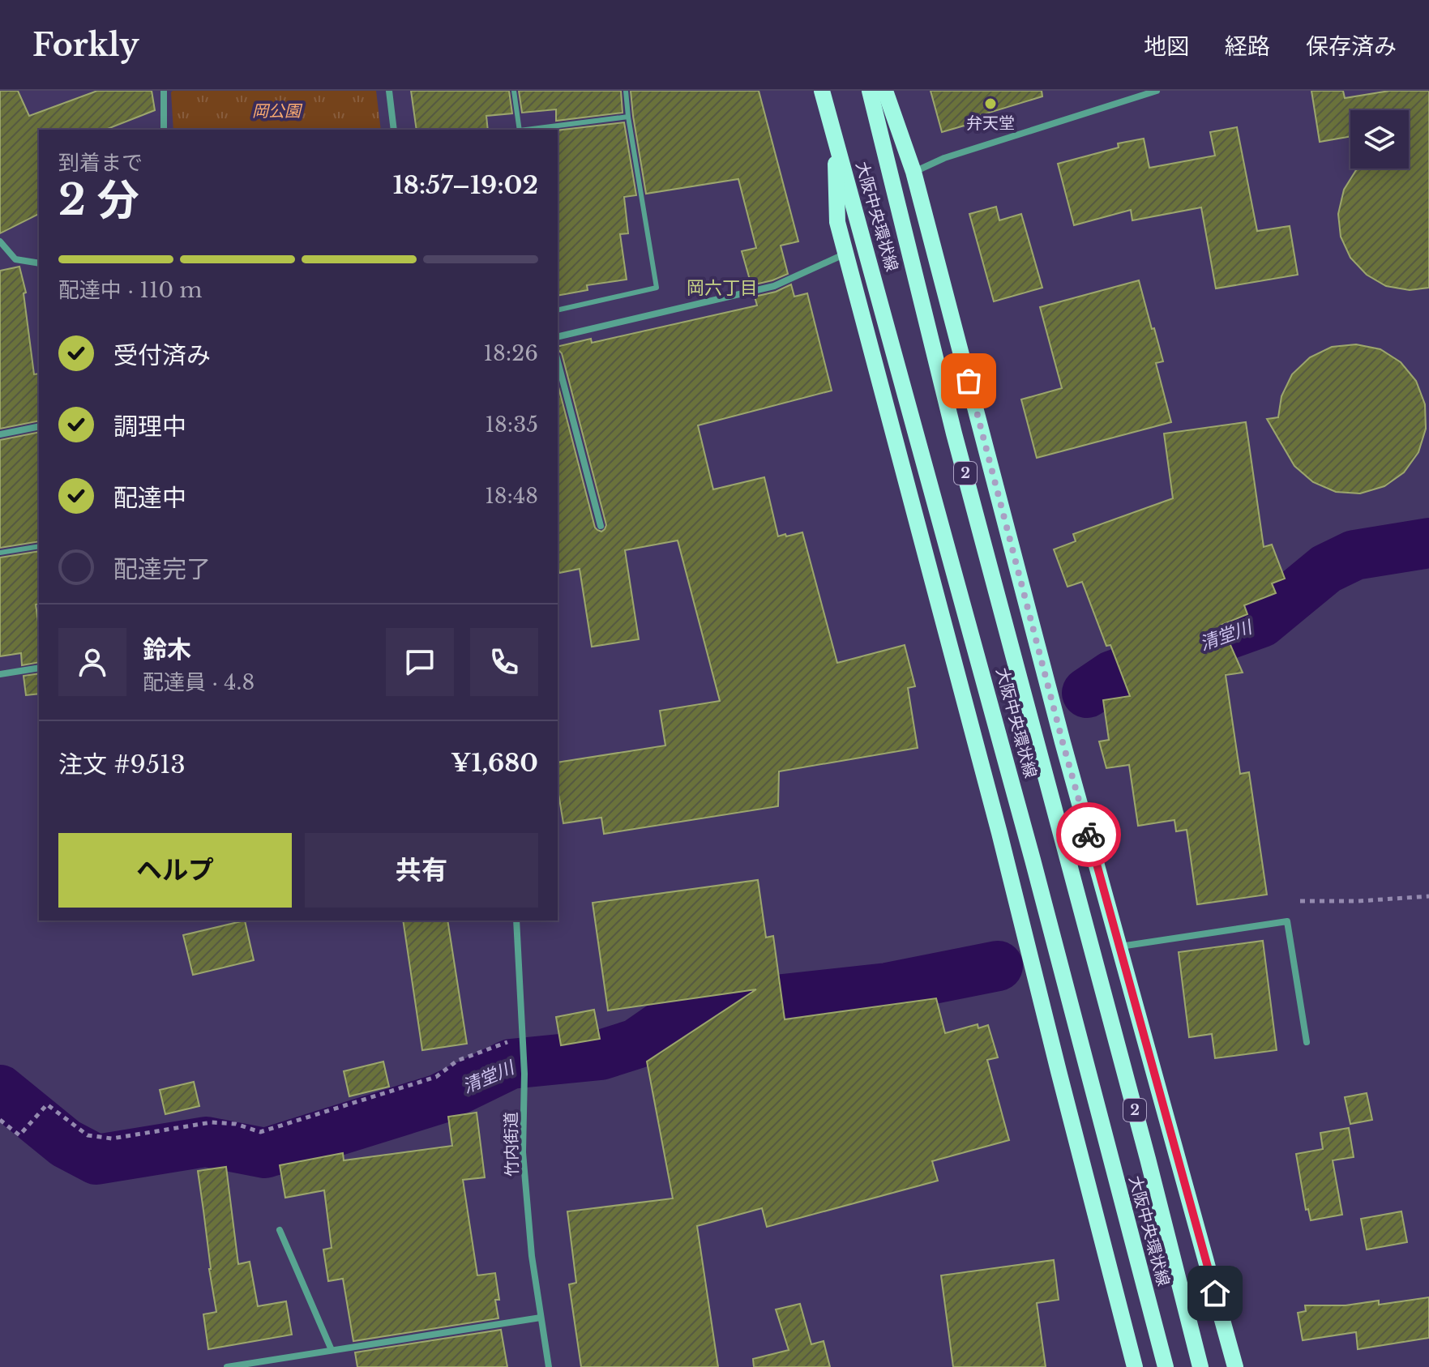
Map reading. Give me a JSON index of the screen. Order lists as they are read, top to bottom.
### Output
{
  "streets": {
    "main road": ["大阪中央環状線", "2"],
    "street": ["竹内街道"]
  },
  "districts": ["岡六丁目"],
  "water": ["清堂川"],
  "parks": ["岡公園"],
  "places": ["弁天堂"],
  "page": {
    "header": "Forkly",
    "nav": ["地図", "経路", "保存済み"],
    "heading": ["2 分", "到着まで", "18:57–19:02"],
    "panel": [
      "鈴木",
      "配達員 · 4.8",
      "注文 #9513",
      "¥1,680"
    ],
    "bar": "配達中 · 110 m",
    "list": [
      ["受付済み", "18:26"],
      ["調理中", "18:35"],
      ["配達中", "18:48"],
      "配達完了"
    ],
    "buttons": ["ヘルプ", "共有"]
  }
}
